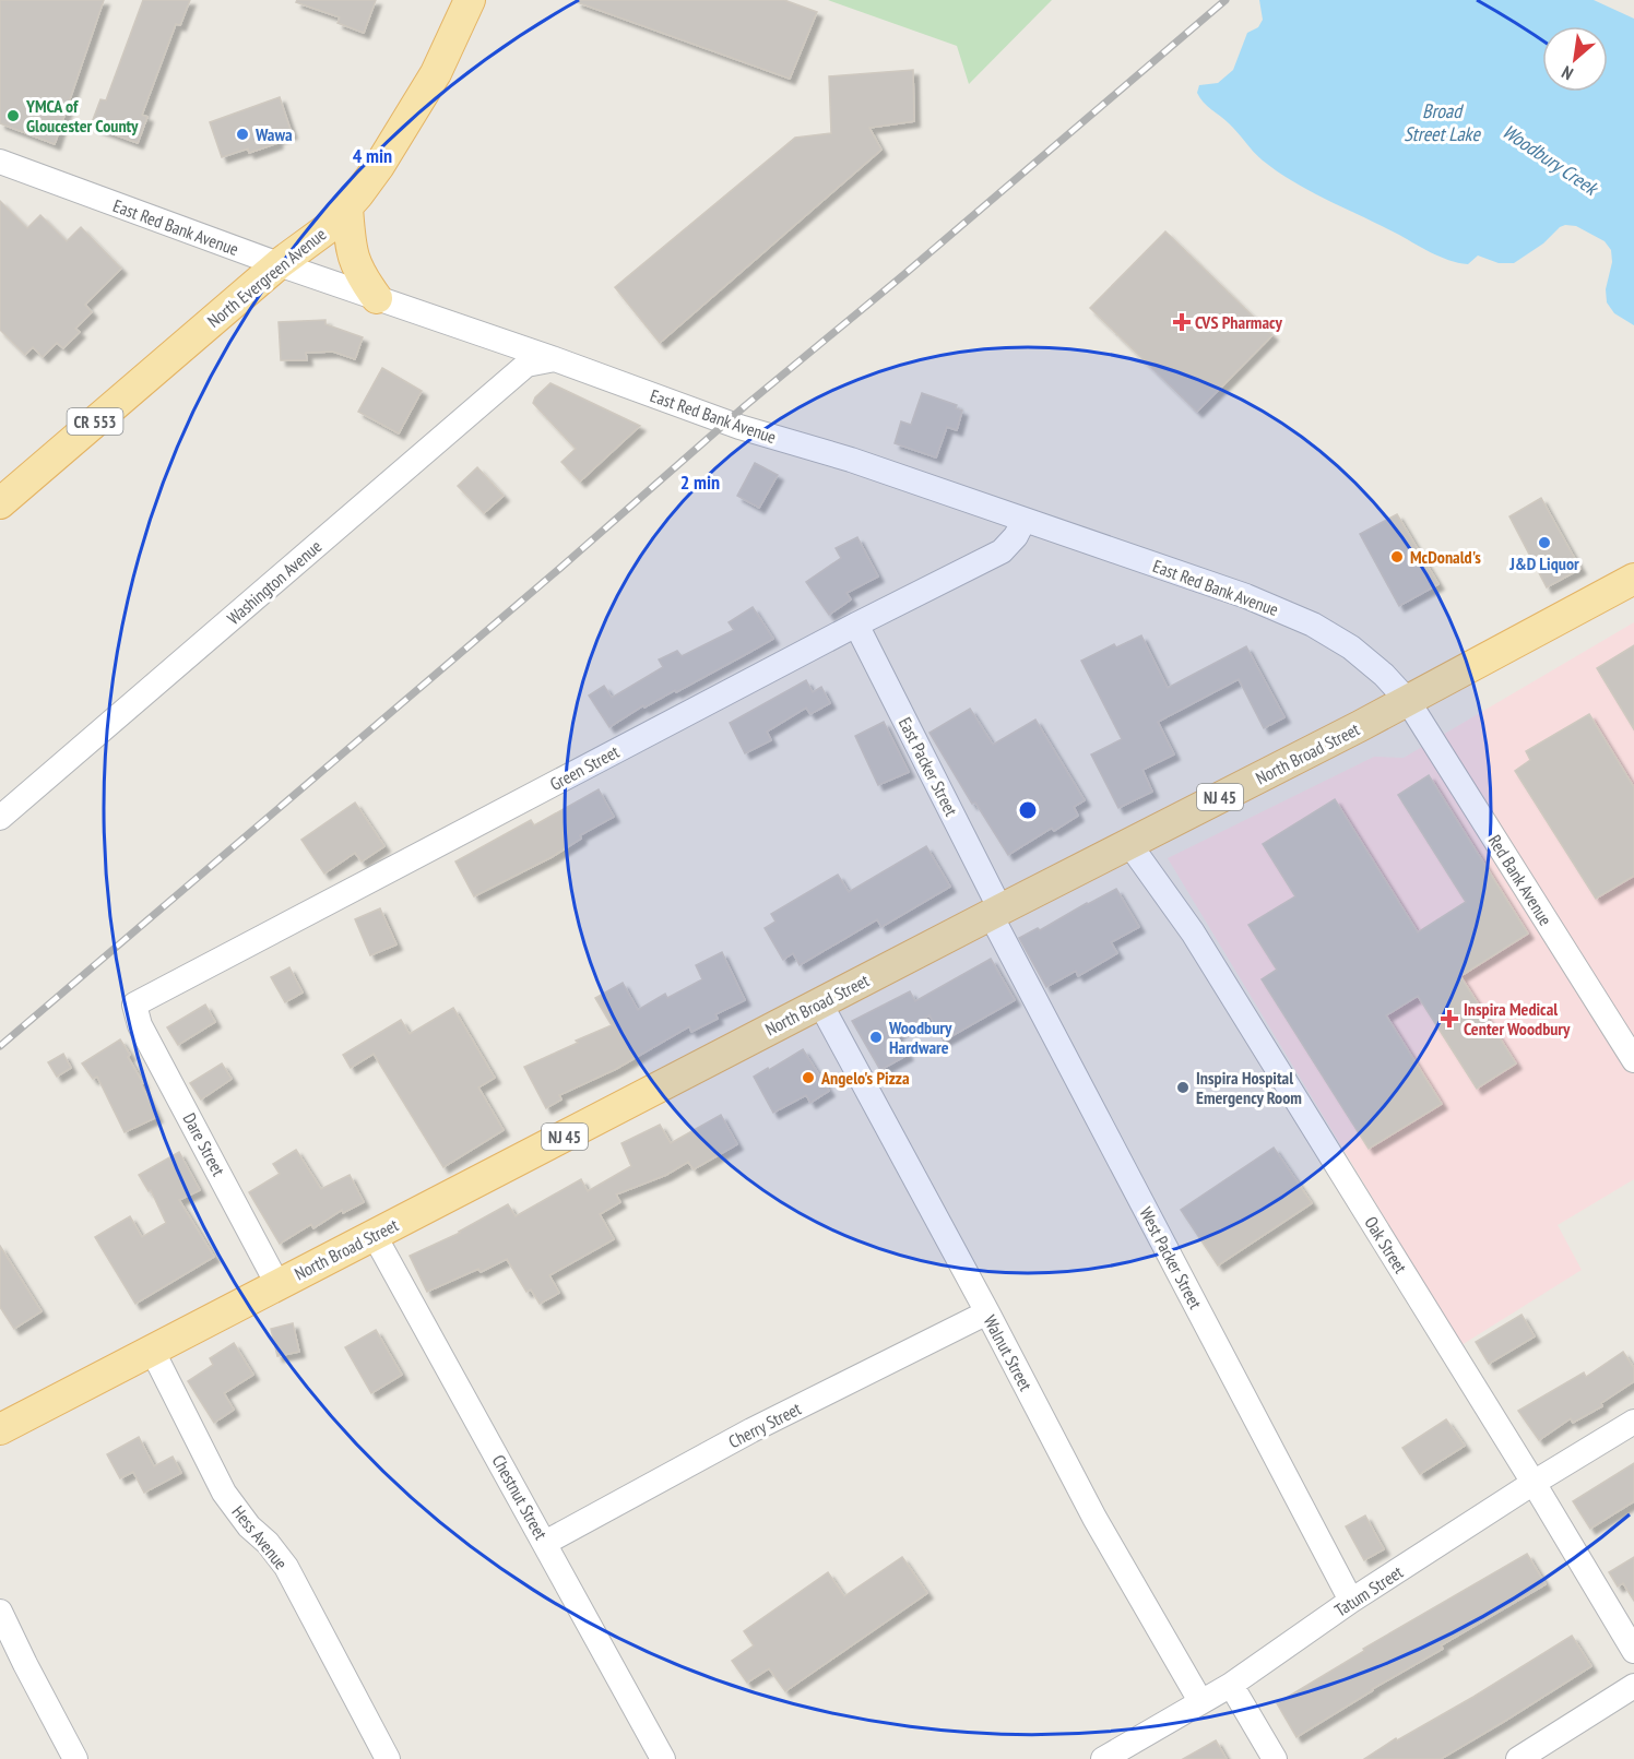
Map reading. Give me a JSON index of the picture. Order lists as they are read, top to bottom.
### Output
{
  "streets": {
    "main road": [
      "North Evergreen Avenue",
      "CR 553",
      "North Broad Street",
      "NJ 45"
    ],
    "street": [
      "East Red Bank Avenue",
      "Washington Avenue",
      "East Packer Street",
      "Green Street",
      "Red Bank Avenue",
      "Dare Street",
      "Oak Street",
      "West Packer Street",
      "Walnut Street",
      "Cherry Street",
      "Chestnut Street",
      "Hess Avenue",
      "Tatum Street"
    ]
  },
  "crossings": [
    ["East Red Bank Avenue", "North Evergreen Avenue"],
    ["East Red Bank Avenue", "Washington Avenue"],
    ["East Red Bank Avenue", "North Broad Street"],
    ["East Red Bank Avenue", "Green Street"],
    ["East Red Bank Avenue", "Red Bank Avenue"],
    ["North Broad Street", "East Packer Street"],
    ["North Broad Street", "Red Bank Avenue"],
    ["North Broad Street", "Dare Street"],
    ["North Broad Street", "Oak Street"],
    ["North Broad Street", "West Packer Street"],
    ["North Broad Street", "Walnut Street"],
    ["North Broad Street", "Chestnut Street"],
    ["North Broad Street", "Hess Avenue"],
    ["East Packer Street", "Green Street"],
    ["East Packer Street", "West Packer Street"],
    ["Green Street", "Dare Street"],
    ["Oak Street", "Tatum Street"],
    ["West Packer Street", "Tatum Street"],
    ["Walnut Street", "Cherry Street"],
    ["Walnut Street", "Tatum Street"],
    ["Cherry Street", "Chestnut Street"]
  ],
  "water": ["Broad Street Lake", "Woodbury Creek"],
  "places": {
    "other": [
      "YMCA of Gloucester County",
      "Wawa",
      "J&D Liquor",
      "McDonald's",
      "Woodbury Hardware",
      "Angelo's Pizza",
      "Inspira Hospital Emergency Room"
    ],
    "health": ["CVS Pharmacy", "Inspira Medical Center Woodbury"]
  },
  "north": "bottom left",
  "rings": ["4 min", "2 min"]
}
